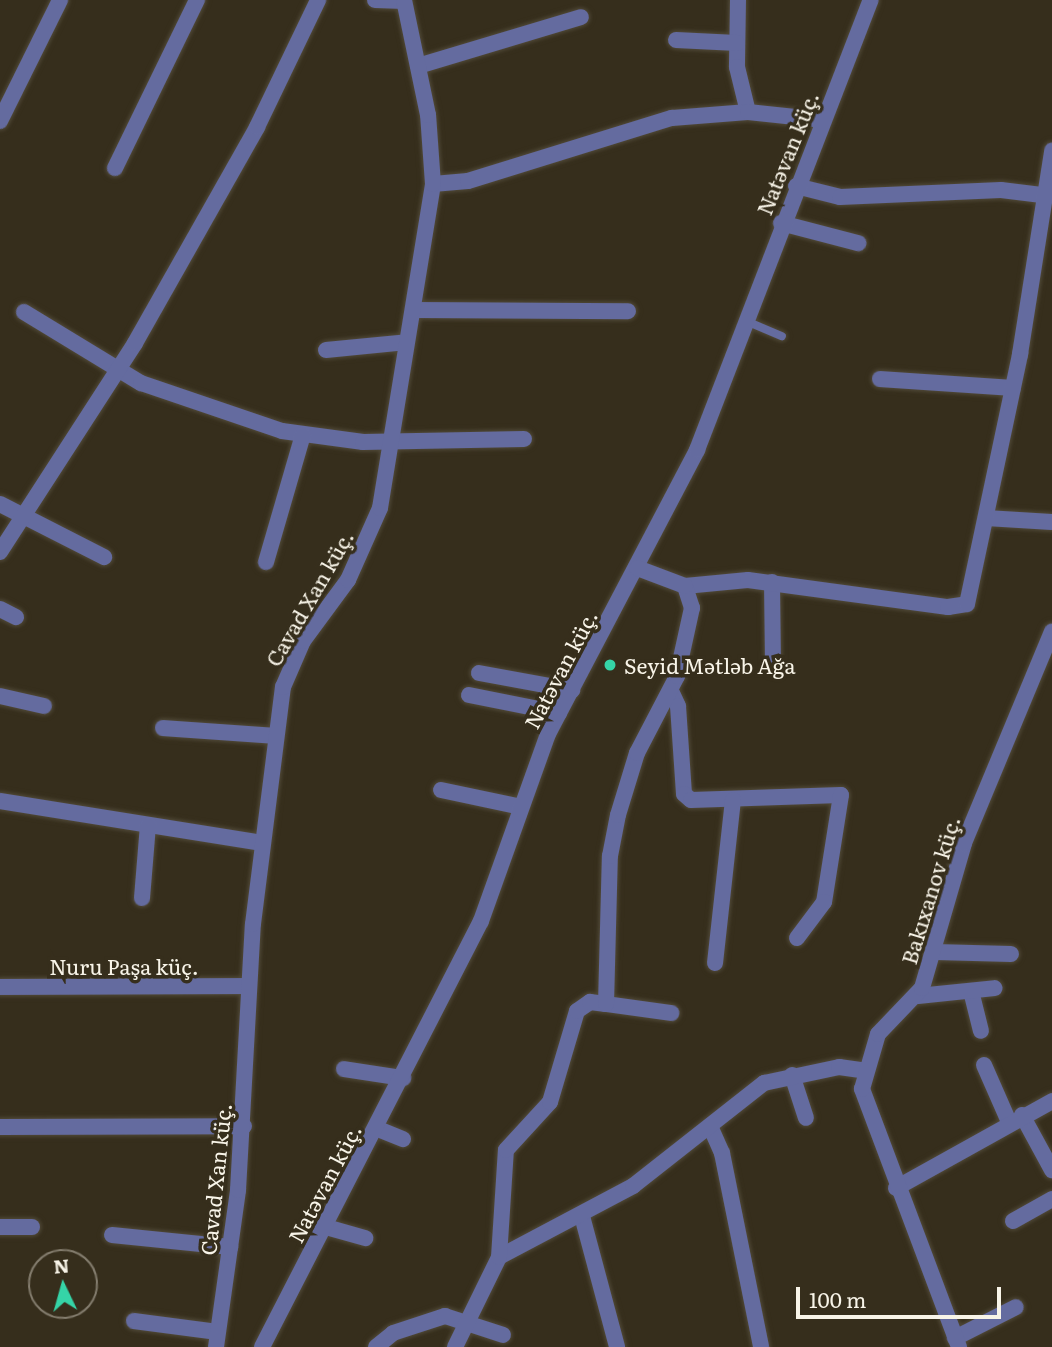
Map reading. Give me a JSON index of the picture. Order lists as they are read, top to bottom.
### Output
{
  "streets": {
    "street": [
      "Natəvan küç.",
      "Cavad Xan küç.",
      "Bakıxanov küç.",
      "Nuru Paşa küç."
    ]
  },
  "crossings": [
    ["Cavad Xan küç.", "Nuru Paşa küç."]
  ],
  "places": ["Seyid Mətləb Ağa"],
  "scale_bar": "100 m",
  "north": "top"
}
